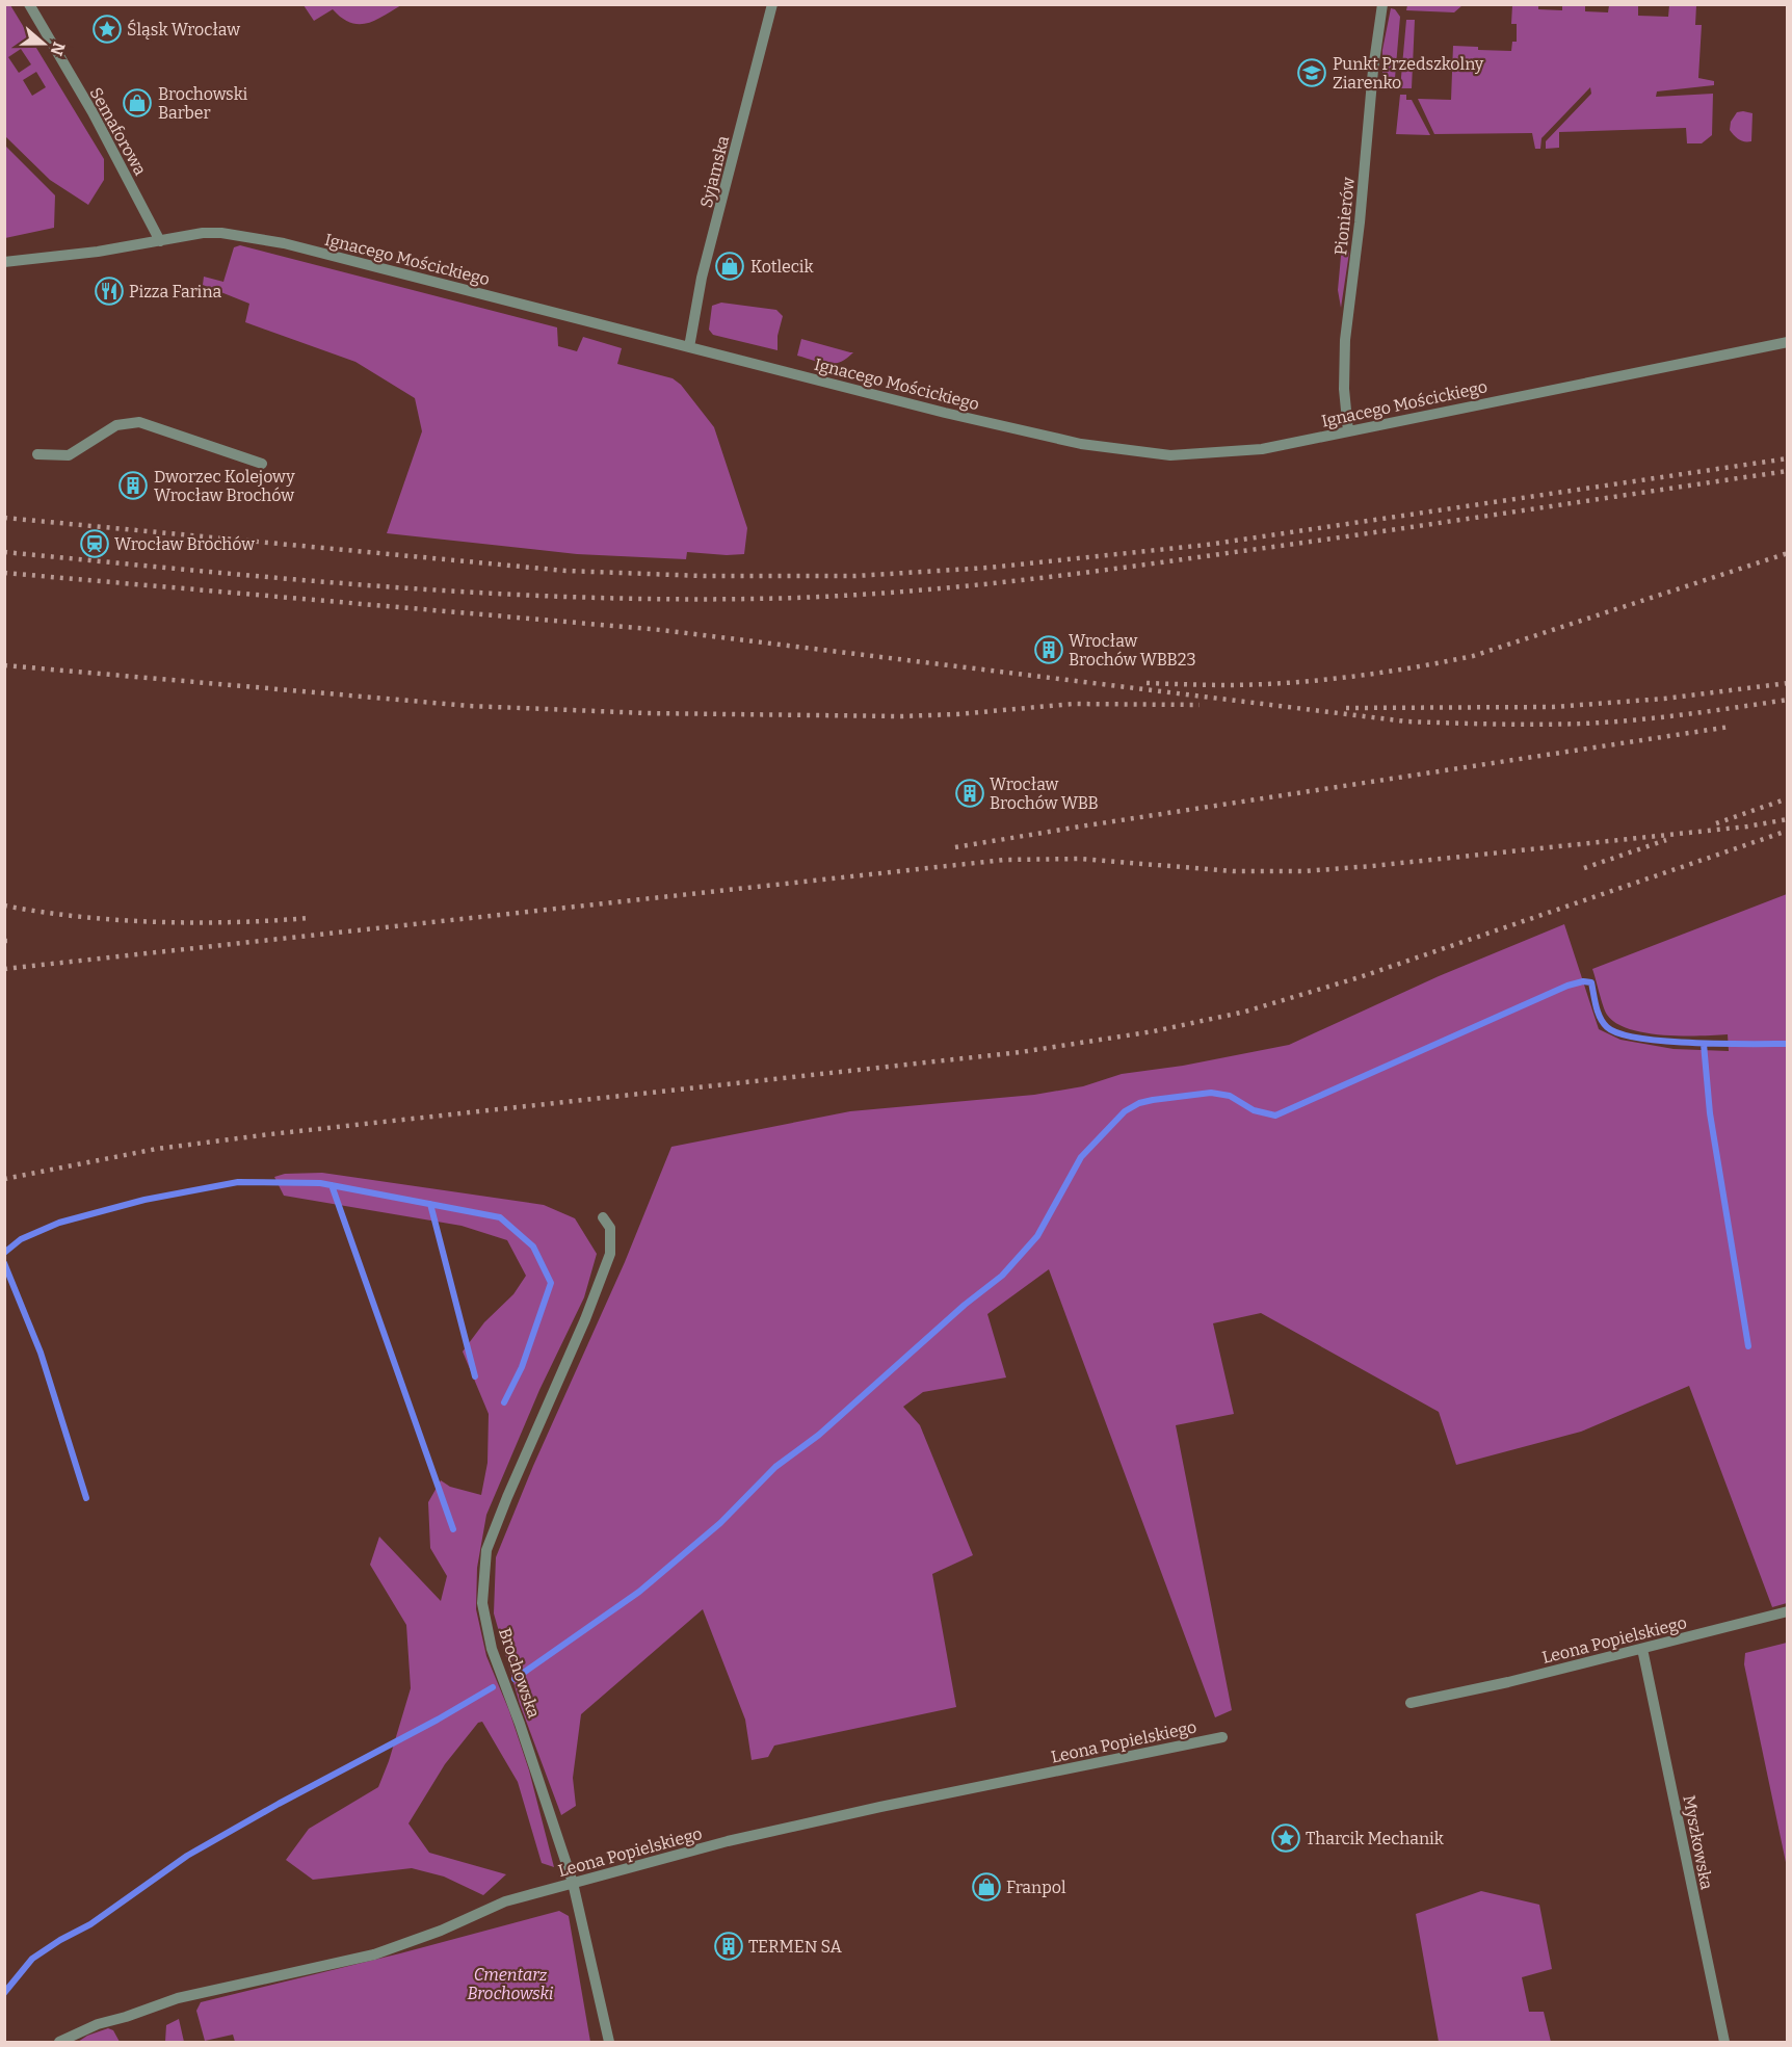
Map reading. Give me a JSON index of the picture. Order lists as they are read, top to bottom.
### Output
{
  "streets": {
    "street": [
      "Semaforowa",
      "Syjamska",
      "Pionierów",
      "Ignacego Mościckiego",
      "Leona Popielskiego",
      "Brochowska",
      "Myszkowska"
    ]
  },
  "crossings": [
    ["Semaforowa", "Ignacego Mościckiego"],
    ["Syjamska", "Ignacego Mościckiego"],
    ["Pionierów", "Ignacego Mościckiego"],
    ["Leona Popielskiego", "Brochowska"],
    ["Leona Popielskiego", "Myszkowska"]
  ],
  "parks": ["Cmentarz Brochowski"],
  "places": {
    "place": ["Śląsk Wrocław", "Tharcik Mechanik"],
    "school or university": ["Punkt Przedszkolny Ziarenko"],
    "shop": ["Brochowski Barber", "Kotlecik", "Franpol"],
    "restaurant": ["Pizza Farina"],
    "building": [
      "Dworzec Kolejowy Wrocław Brochów",
      "Wrocław Brochów WBB23",
      "Wrocław Brochów WBB",
      "TERMEN SA"
    ],
    "station": ["Wrocław Brochów"]
  },
  "north": "right"
}
